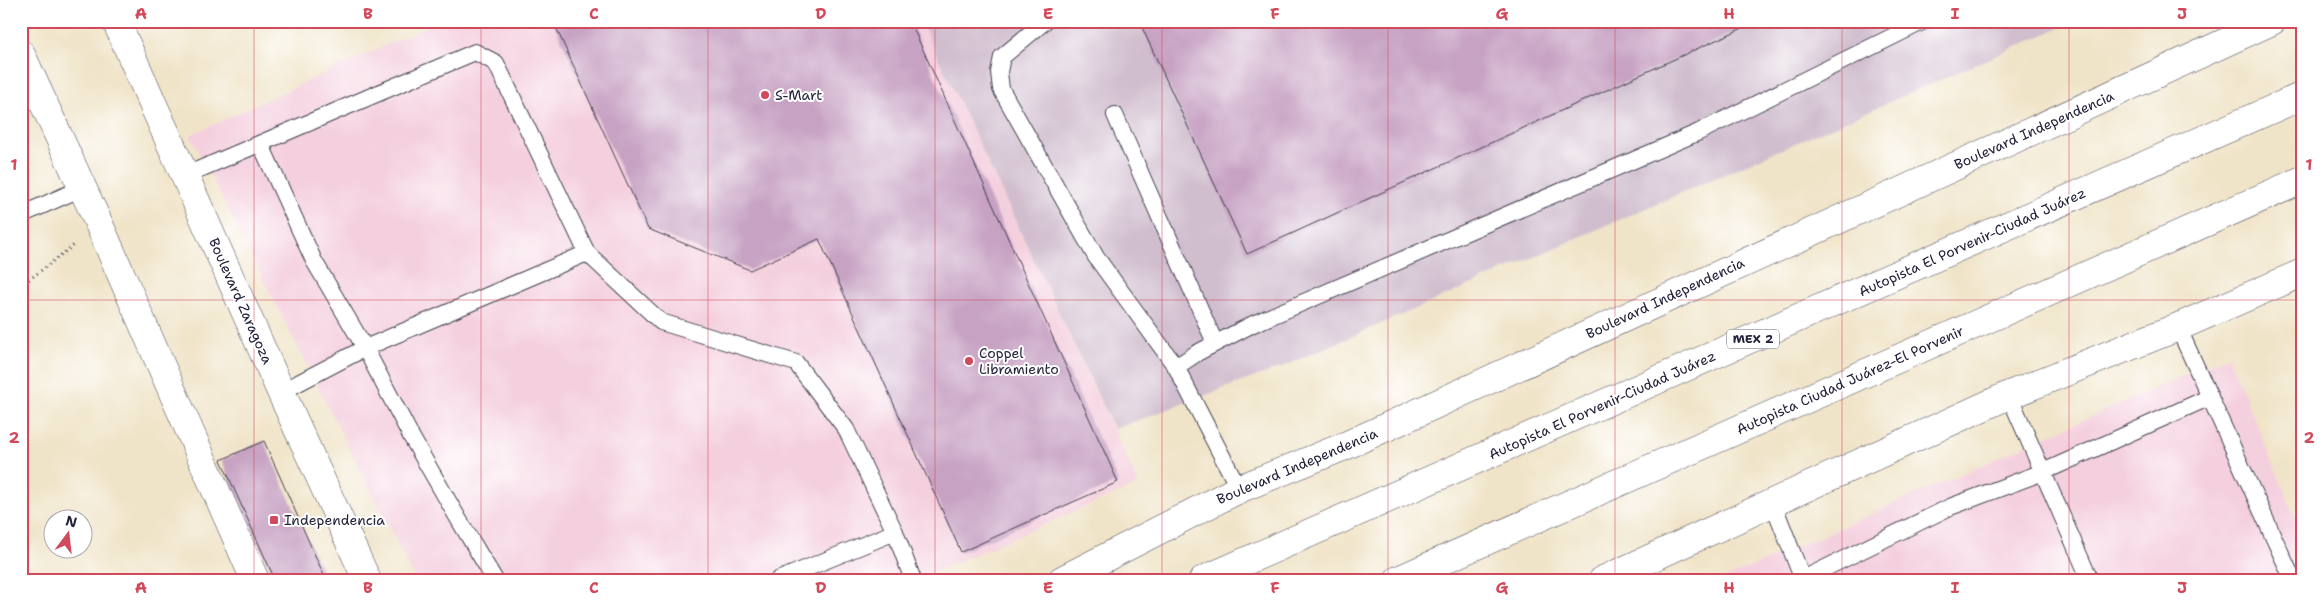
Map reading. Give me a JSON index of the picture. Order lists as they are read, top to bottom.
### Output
{
  "streets": {
    "main road": [
      "Boulevard Independencia",
      "Autopista El Porvenir-Ciudad Juárez",
      "Boulevard Zaragoza",
      "MEX 2",
      "Autopista Ciudad Juárez-El Porvenir"
    ]
  },
  "places": {
    "other": ["S-Mart", "Coppel Libramiento"],
    "transit": ["Independencia"]
  },
  "north": "top",
  "grid": {
    "columns": [
      "A",
      "B",
      "C",
      "D",
      "E",
      "F",
      "G",
      "H",
      "I",
      "J"
    ],
    "rows": ["1", "2"]
  }
}
